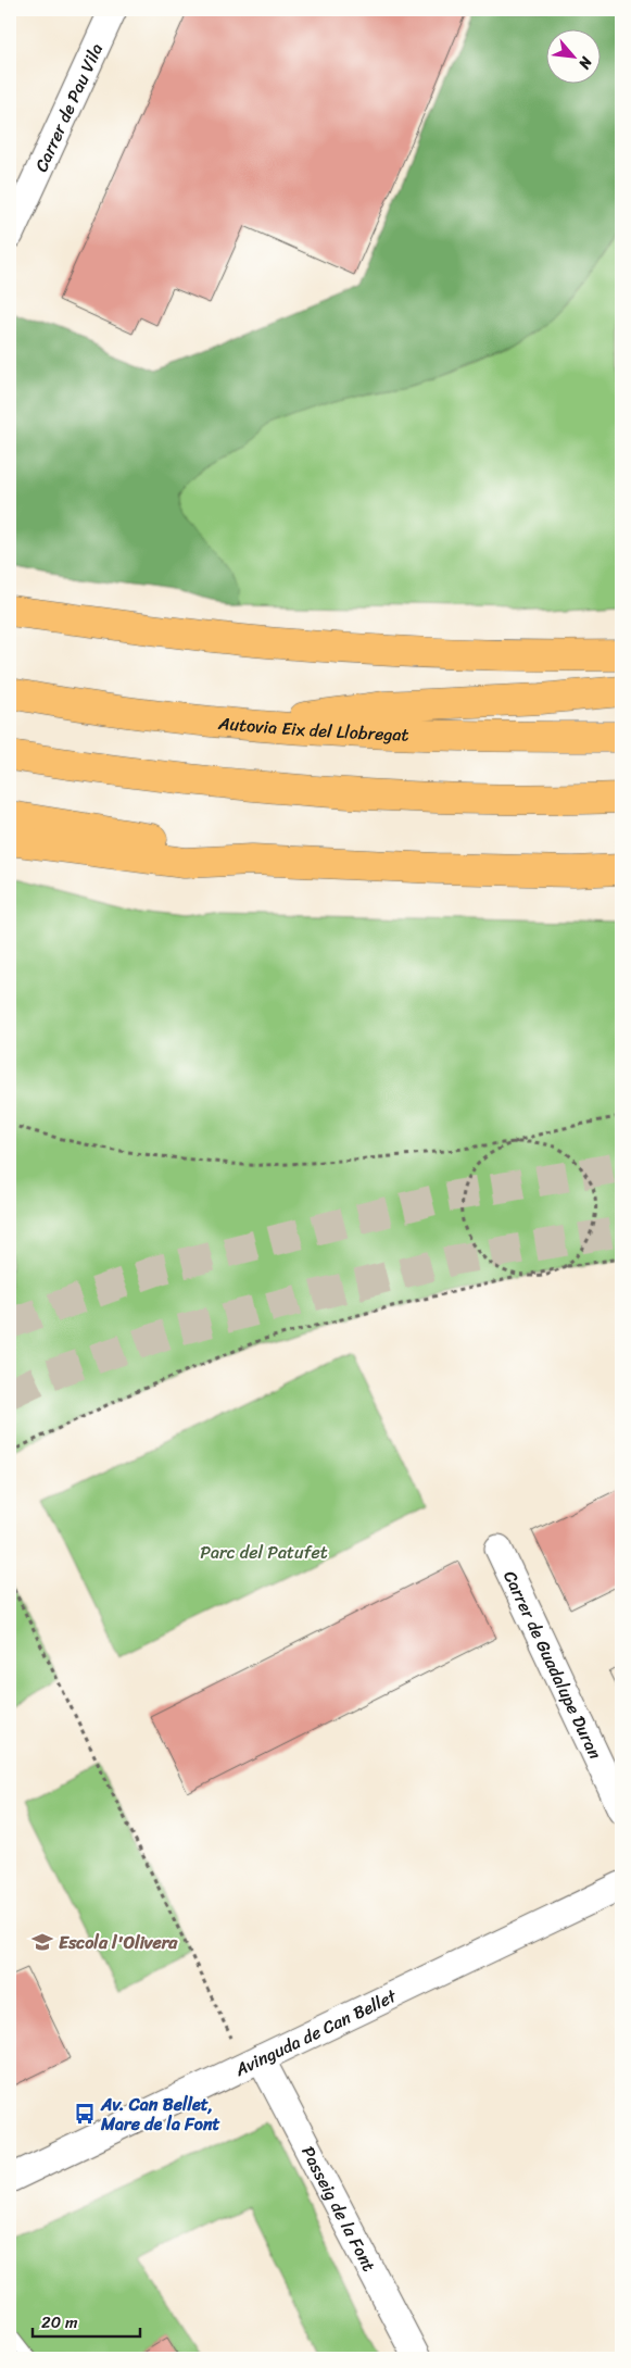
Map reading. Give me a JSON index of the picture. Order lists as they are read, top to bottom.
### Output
{
  "streets": {
    "highway": ["Autovia Eix del Llobregat"],
    "street": [
      "Carrer de Pau Vila",
      "Carrer de Guadalupe Duran",
      "Avinguda de Can Bellet",
      "Passeig de la Font"
    ]
  },
  "crossings": [
    ["Avinguda de Can Bellet", "Passeig de la Font"]
  ],
  "parks": ["Parc del Patufet"],
  "places": {
    "school or university": ["Escola l'Olivera"],
    "bus stop": ["Av. Can Bellet, Mare de la Font"]
  },
  "scale_bar": "20 m",
  "north": "bottom right"
}
